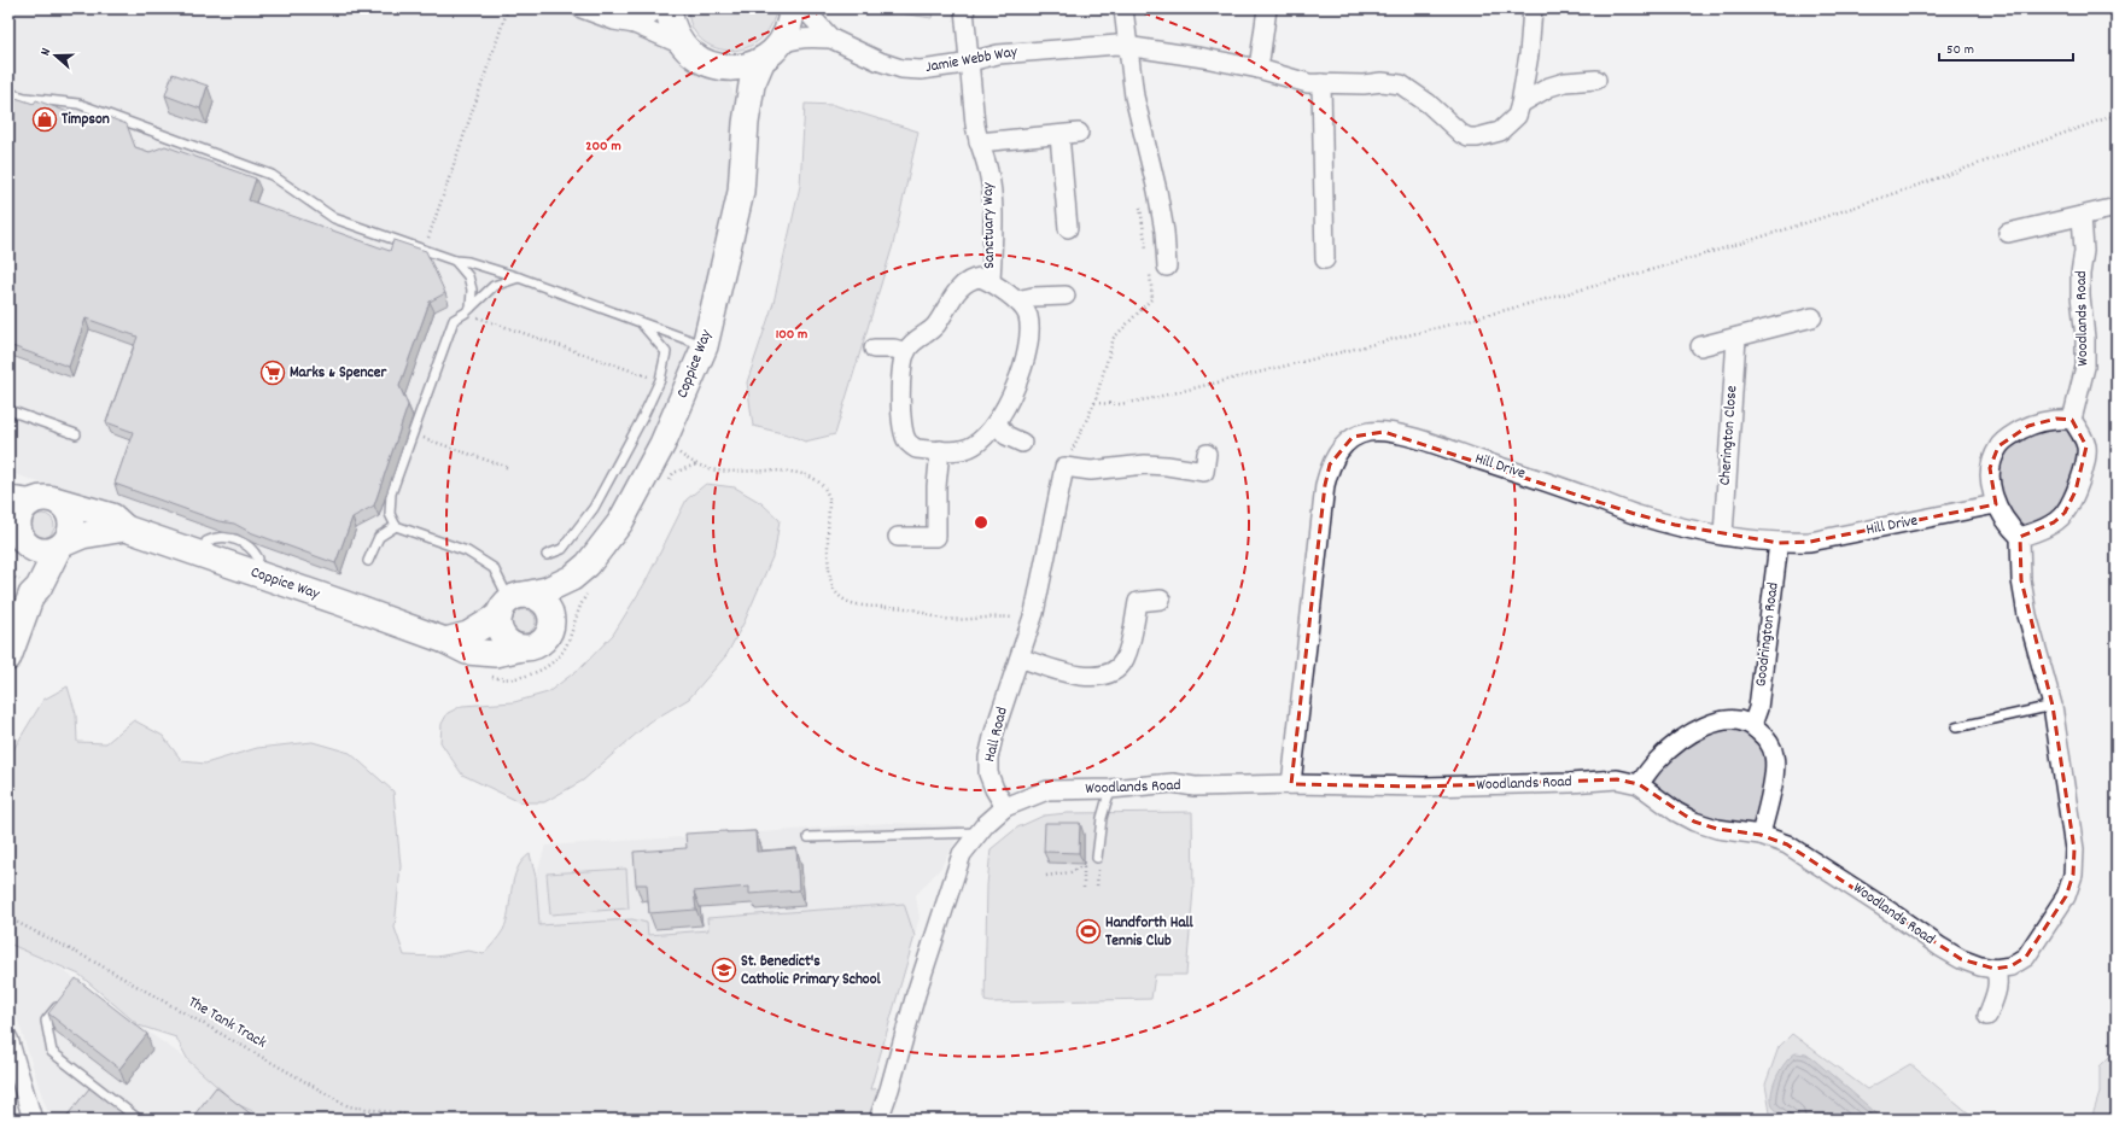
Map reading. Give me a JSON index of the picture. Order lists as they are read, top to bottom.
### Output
{
  "streets": {
    "street": [
      "Jamie Webb Way",
      "Sanctuary Way",
      "Woodlands Road",
      "Coppice Way",
      "Cherington Close",
      "Hill Drive",
      "Goodrington Road",
      "Hall Road"
    ],
    "path": ["The Tank Track"]
  },
  "crossings": [
    ["Jamie Webb Way", "Sanctuary Way"],
    ["Jamie Webb Way", "Coppice Way"],
    ["Woodlands Road", "Hill Drive"],
    ["Woodlands Road", "Goodrington Road"],
    ["Woodlands Road", "Hall Road"],
    ["Cherington Close", "Hill Drive"],
    ["Hill Drive", "Goodrington Road"]
  ],
  "places": {
    "shop": ["Timpson"],
    "supermarket": ["Marks & Spencer"],
    "sports": ["Handforth Hall Tennis Club"],
    "school or university": ["St. Benedict's Catholic Primary School"]
  },
  "scale_bar": "50 m",
  "north": "left",
  "rings": ["200 m", "100 m"]
}
